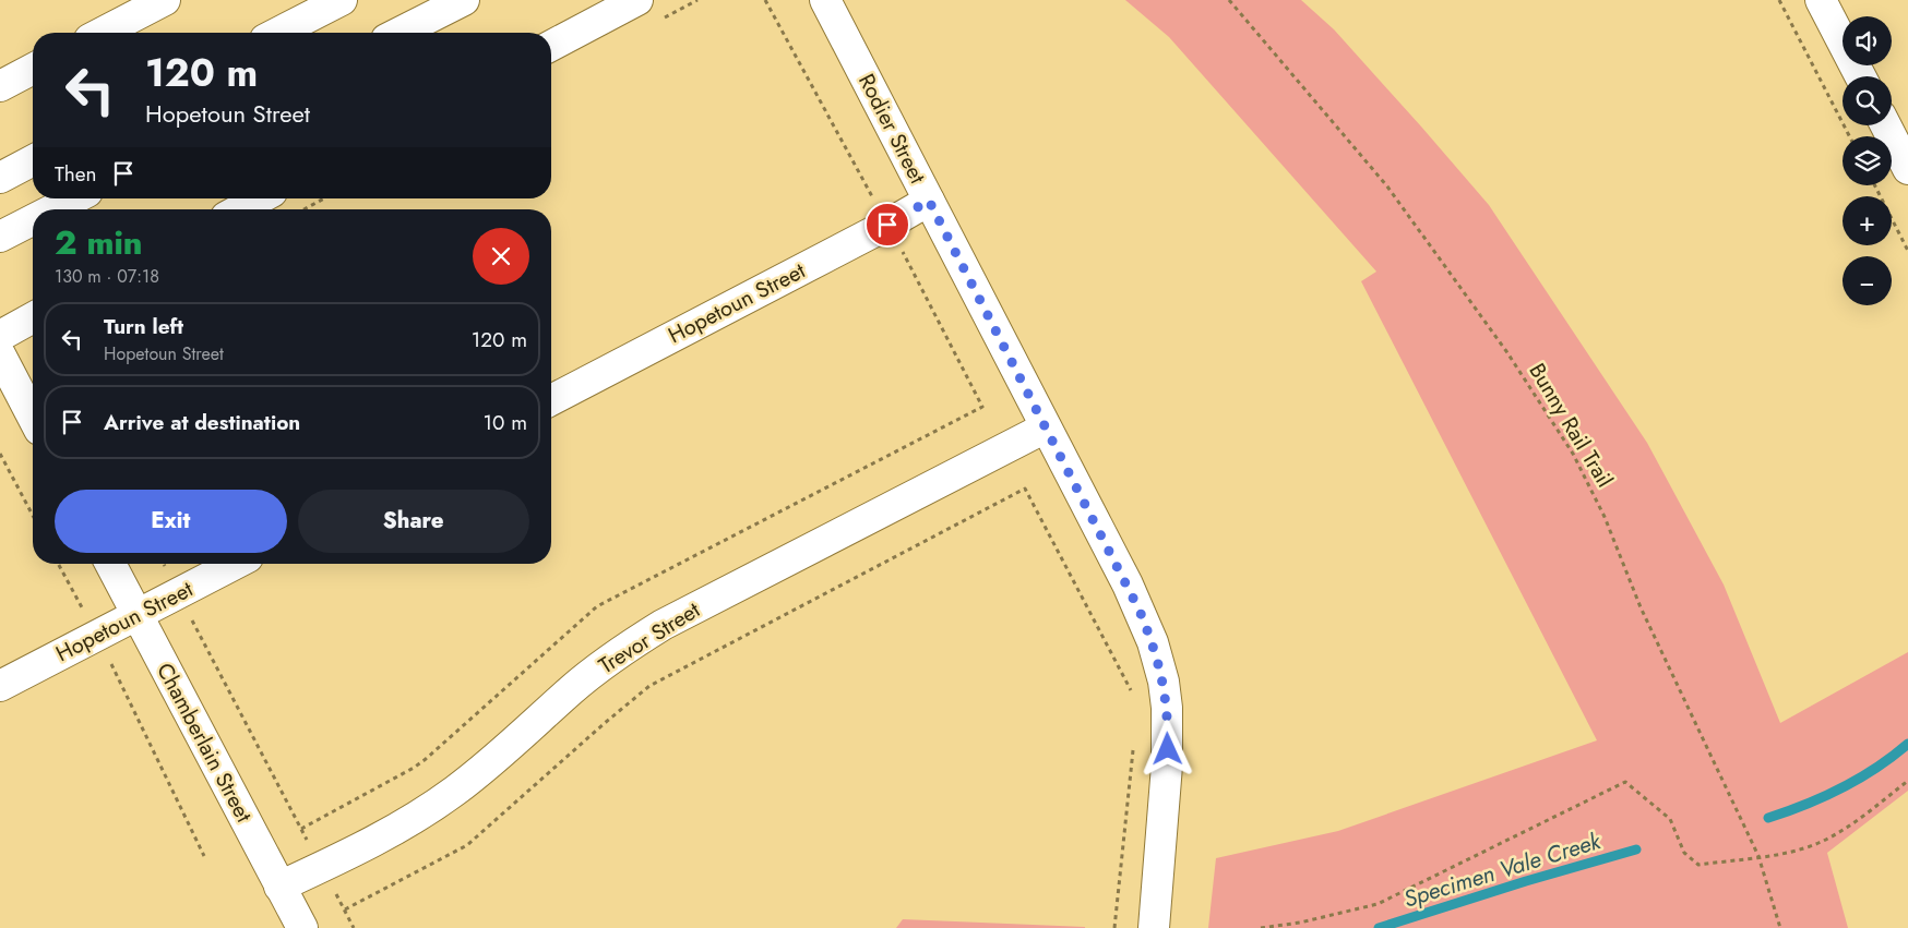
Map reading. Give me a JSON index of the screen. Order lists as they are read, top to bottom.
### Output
{
  "streets": {
    "street": [
      "Rodier Street",
      "Hopetoun Street",
      "Trevor Street",
      "Chamberlain Street"
    ],
    "path": ["Bunny Rail Trail"]
  },
  "crossings": [
    ["Rodier Street", "Hopetoun Street"],
    ["Rodier Street", "Trevor Street"],
    ["Hopetoun Street", "Chamberlain Street"],
    ["Trevor Street", "Chamberlain Street"]
  ],
  "water": ["Specimen Vale Creek"],
  "page": {
    "map_buttons": ["+", "−"],
    "turn": ["120 m", "Hopetoun Street"],
    "then": "Then",
    "heading": ["2 min", "130 m · 07:18"],
    "list": [
      {
        "name": "Turn left",
        "note": "Hopetoun Street",
        "value": "120 m"
      },
      {
        "name": "Arrive at destination",
        "value": "10 m"
      }
    ],
    "buttons": ["Exit", "Share"]
  }
}
